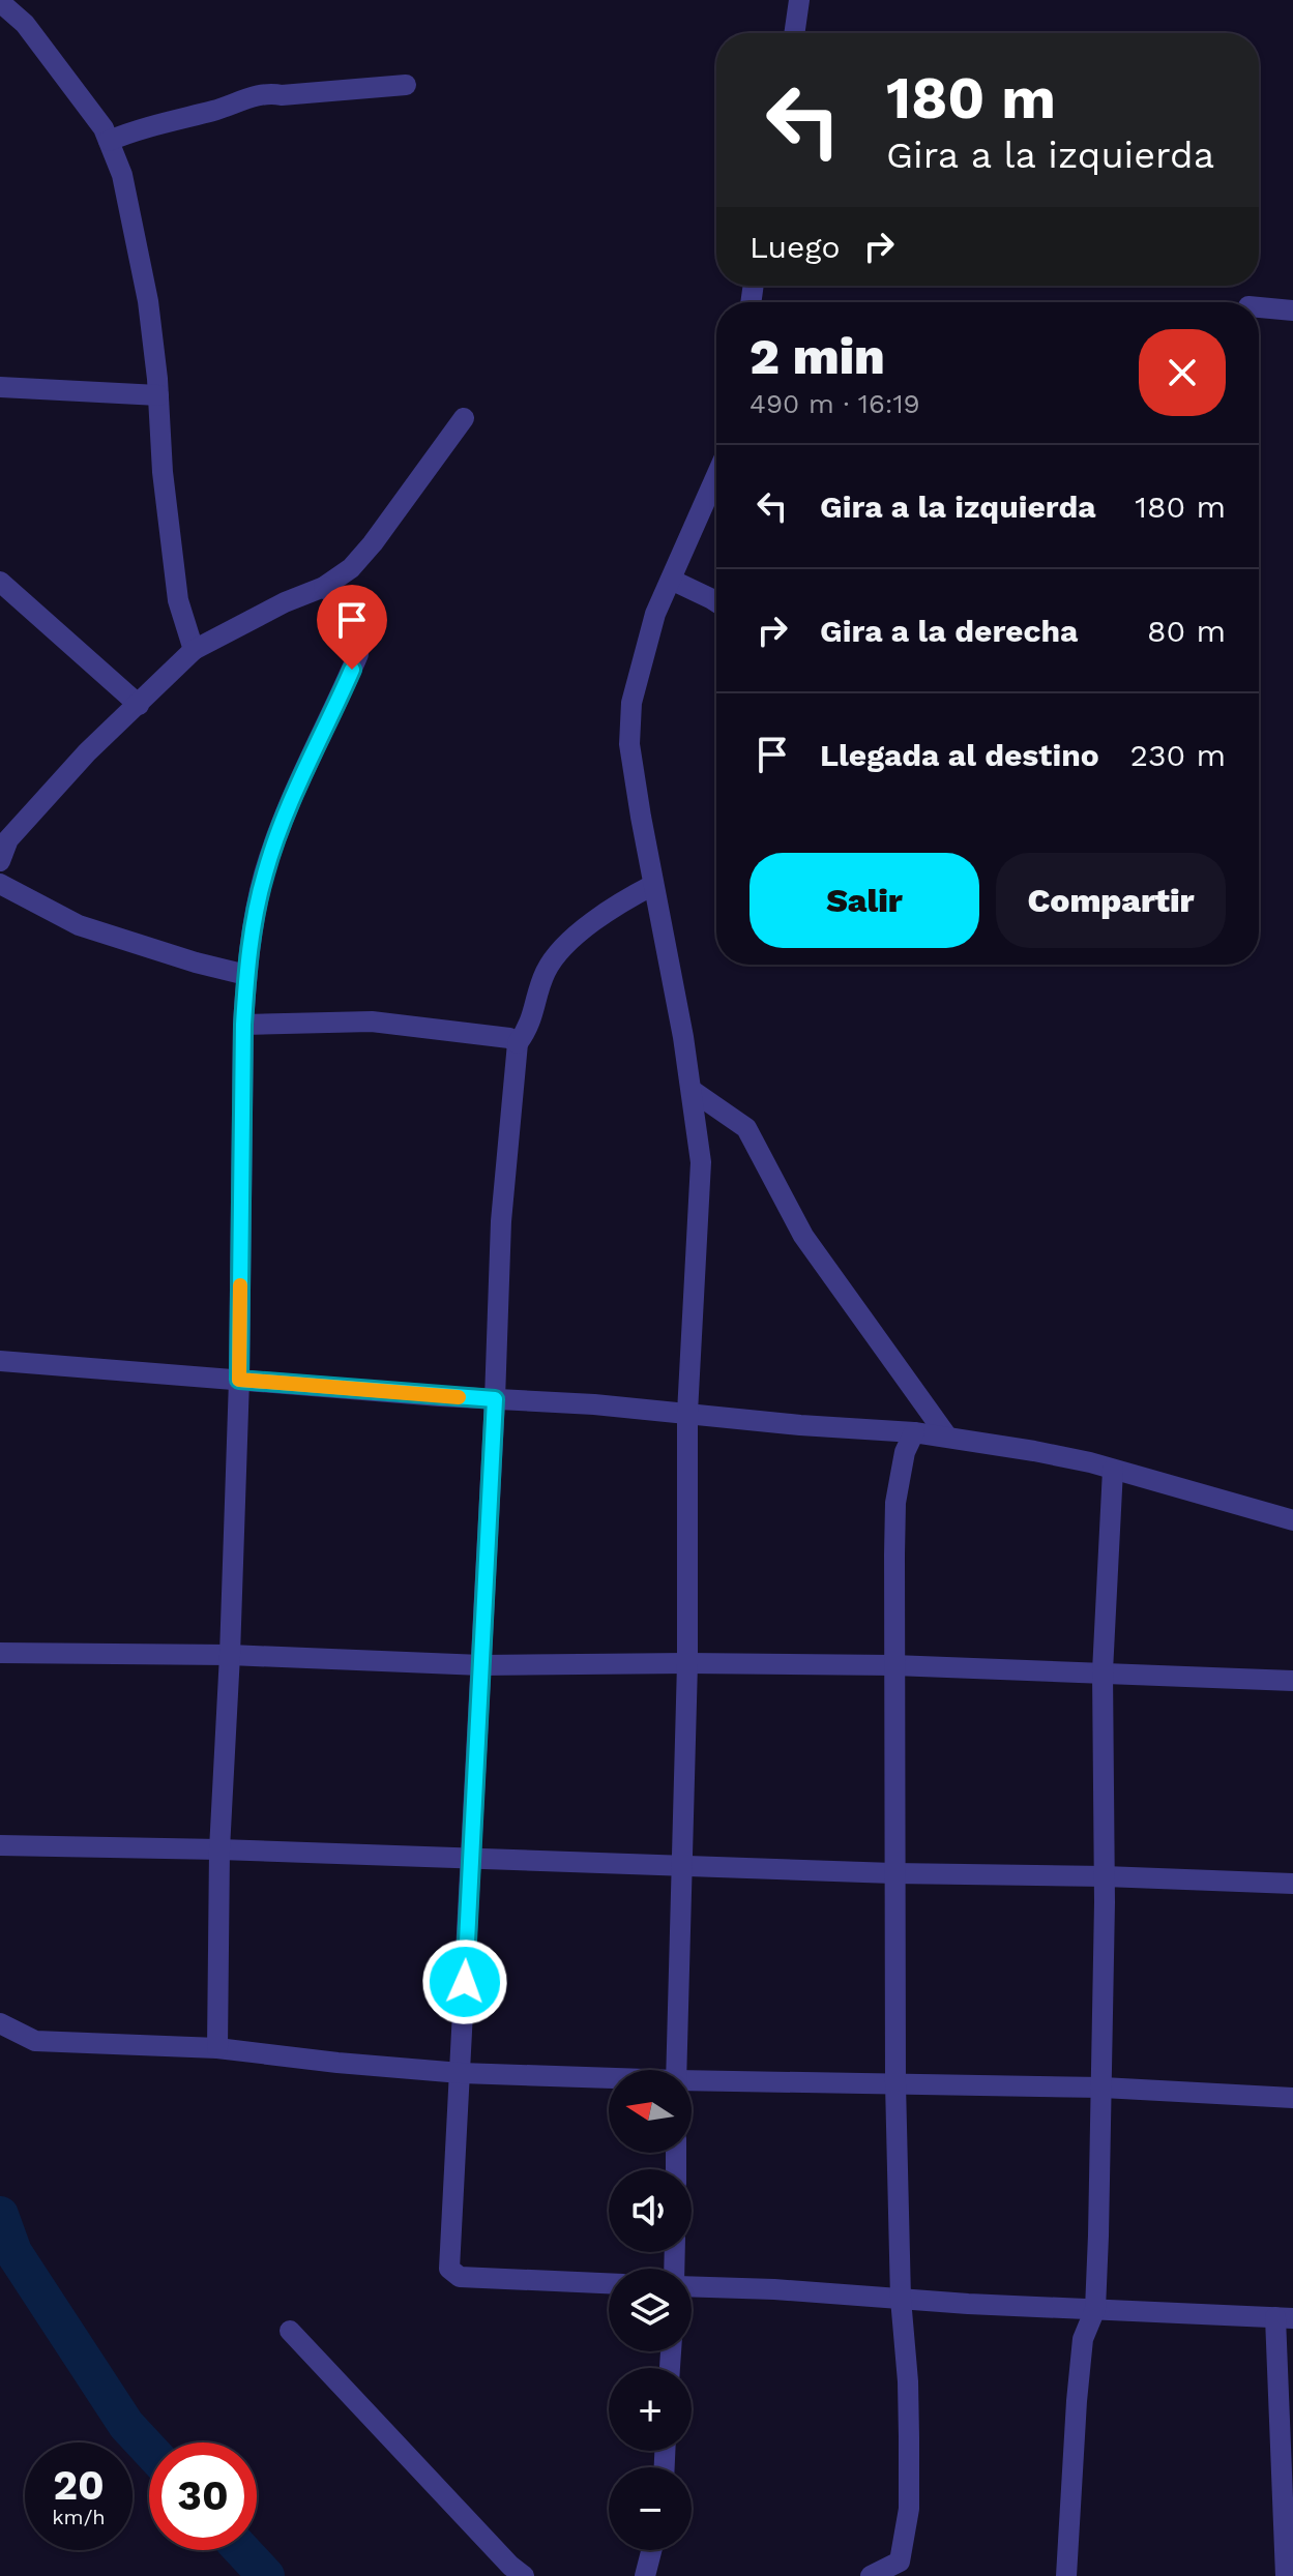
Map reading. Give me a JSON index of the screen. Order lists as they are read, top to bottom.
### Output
{
  "north": "left",
  "page": {
    "turn": ["180 m", "Gira a la izquierda"],
    "then": "Luego",
    "heading": ["2 min", "490 m · 16:19"],
    "list": [
      {
        "name": "Gira a la izquierda",
        "value": "180 m"
      },
      {
        "name": "Gira a la derecha",
        "value": "80 m"
      },
      {
        "name": "Llegada al destino",
        "value": "230 m"
      }
    ],
    "buttons": ["Salir", "Compartir"],
    "map_buttons": ["+", "−"],
    "speed": "20 km/h",
    "limit": "30"
  }
}
